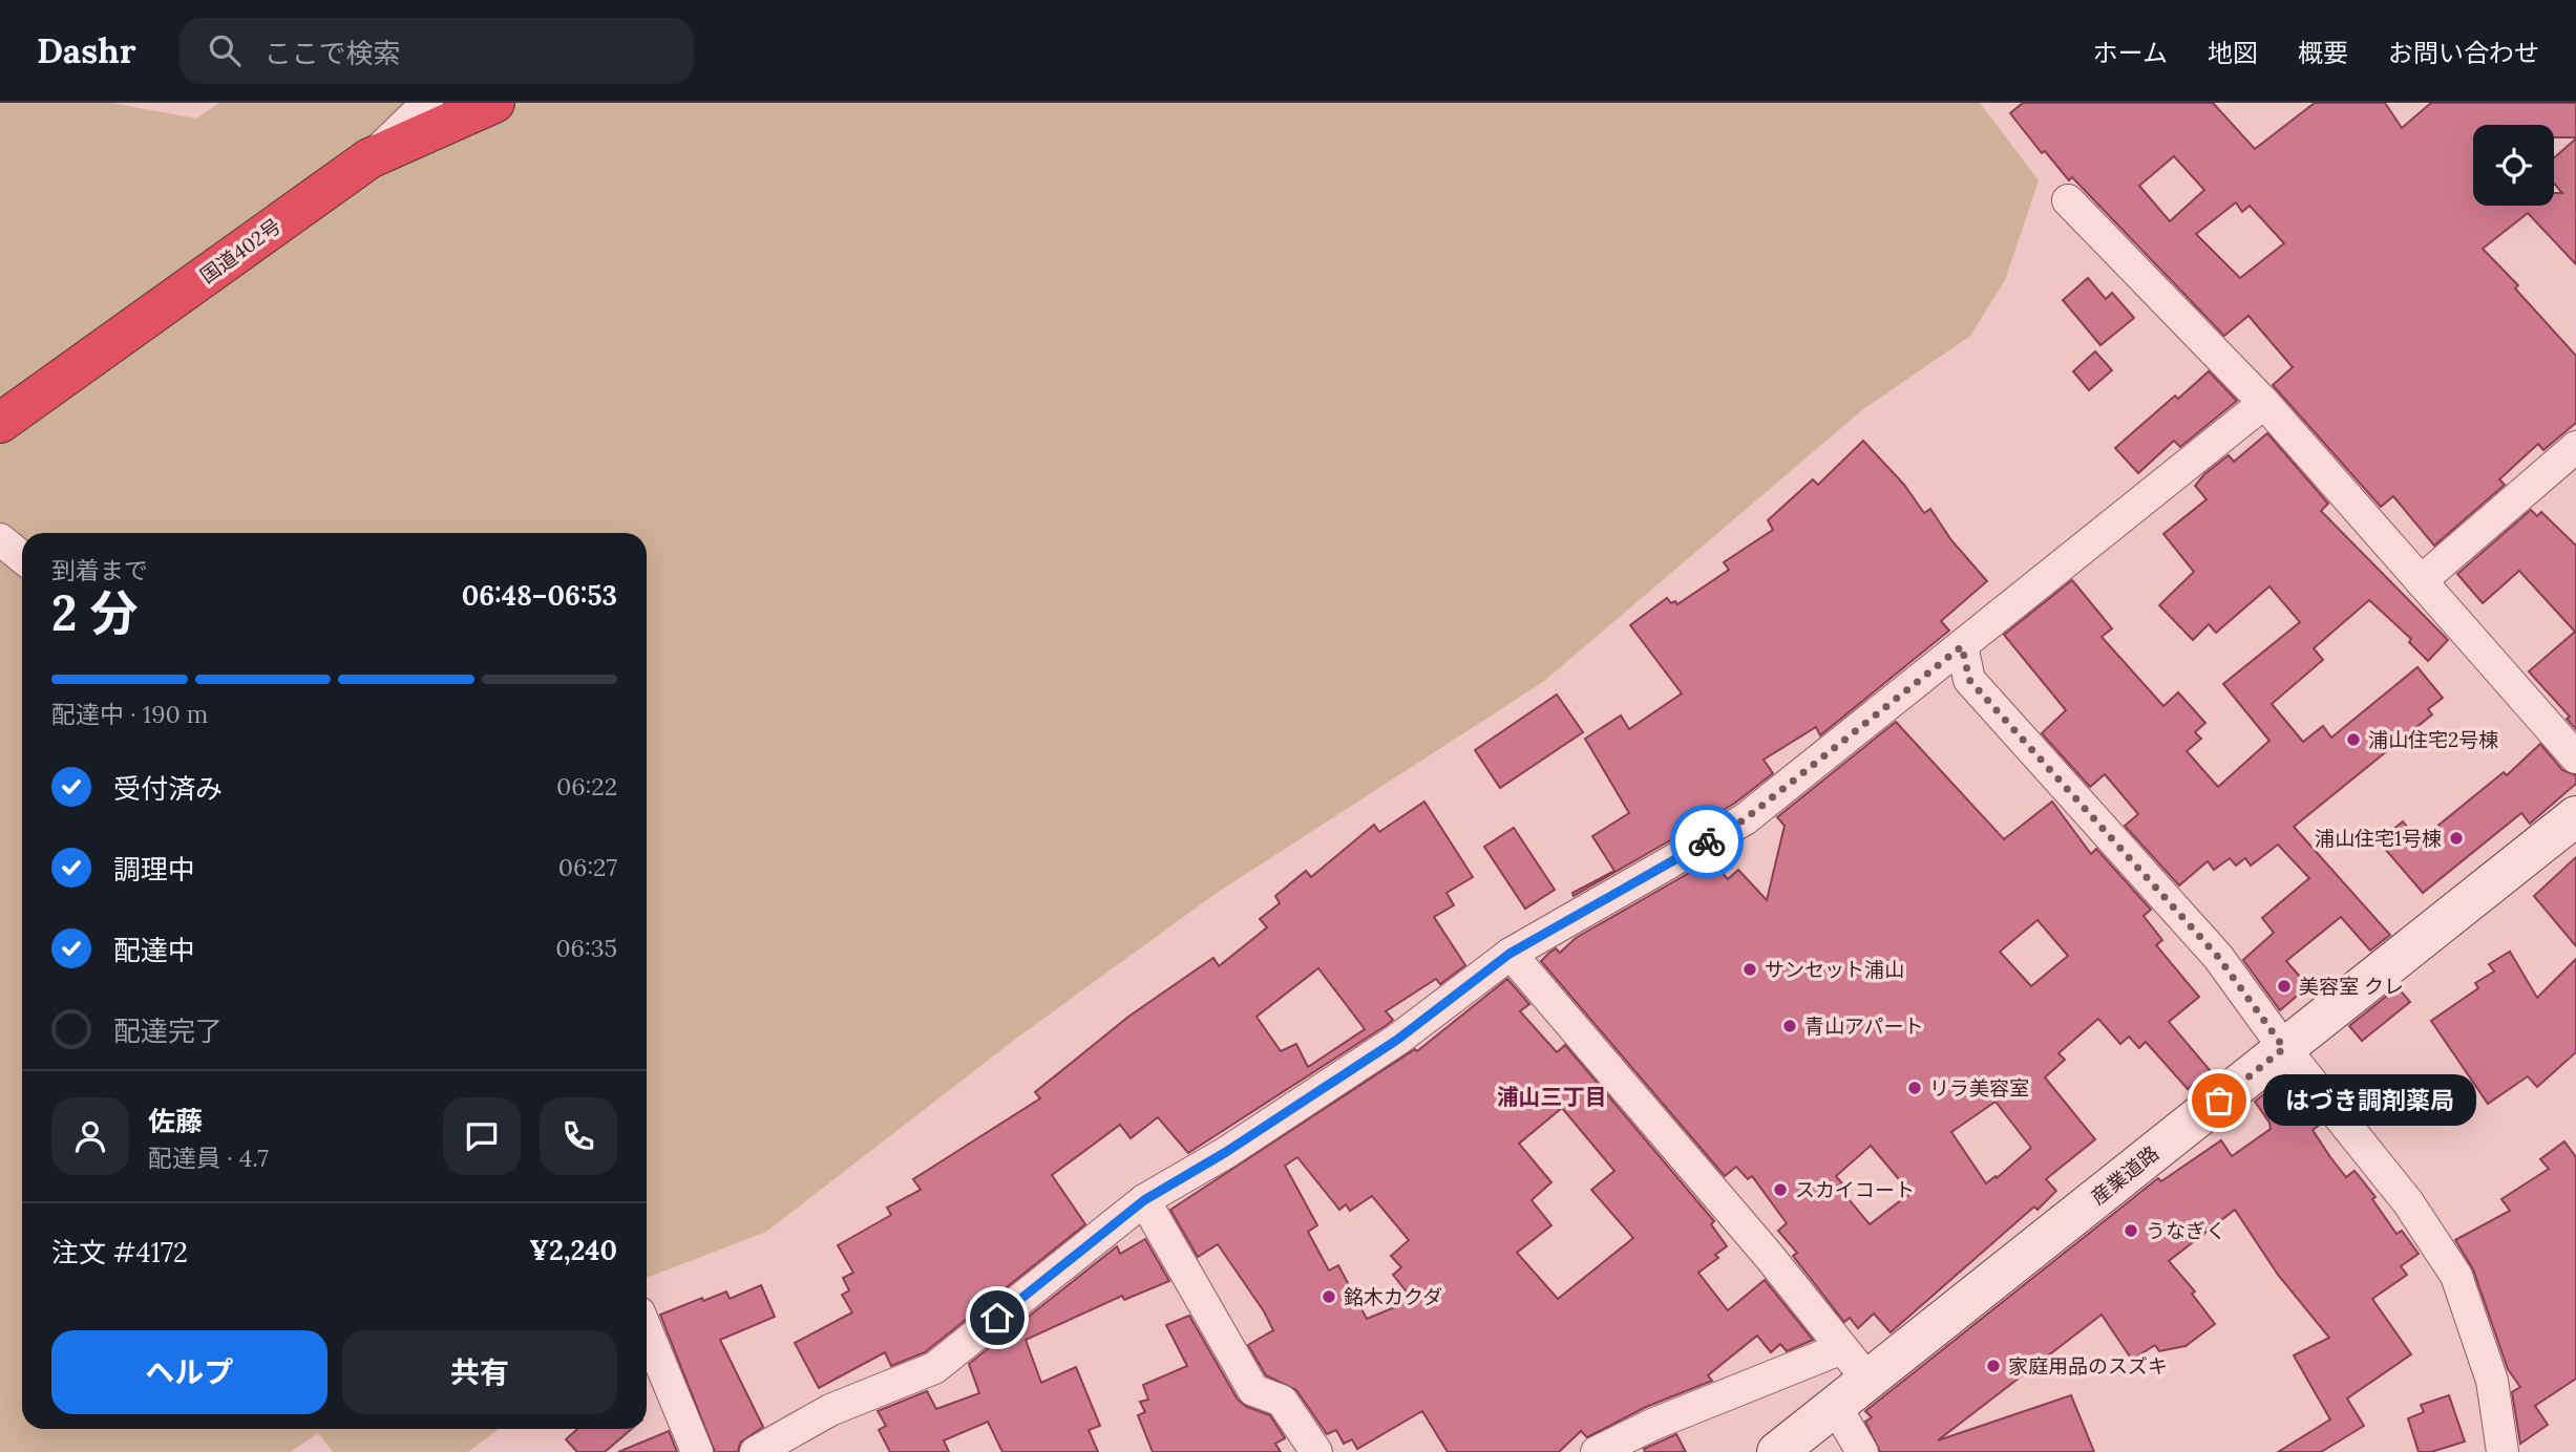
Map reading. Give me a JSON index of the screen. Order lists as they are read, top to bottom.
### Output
{
  "streets": {
    "highway": ["国道402号"],
    "street": ["産業道路"]
  },
  "districts": ["浦山三丁目"],
  "places": [
    "浦山住宅2号棟",
    "浦山住宅1号棟",
    "サンセット浦山",
    "美容室 クレ",
    "青山アパート",
    "リラ美容室",
    "はづき調剤薬局",
    "スカイコート",
    "うなぎく",
    "銘木カクダ",
    "家庭用品のスズキ"
  ],
  "page": {
    "header": "Dashr",
    "search": "ここで検索",
    "nav": [
      "ホーム",
      "地図",
      "概要",
      "お問い合わせ"
    ],
    "heading": ["2 分", "到着まで", "06:48–06:53"],
    "panel": [
      "佐藤",
      "配達員 · 4.7",
      "注文 #4172",
      "¥2,240"
    ],
    "bar": "配達中 · 190 m",
    "list": [
      ["受付済み", "06:22"],
      ["調理中", "06:27"],
      ["配達中", "06:35"],
      "配達完了"
    ],
    "bubble": "はづき調剤薬局",
    "buttons": ["ヘルプ", "共有"]
  }
}
